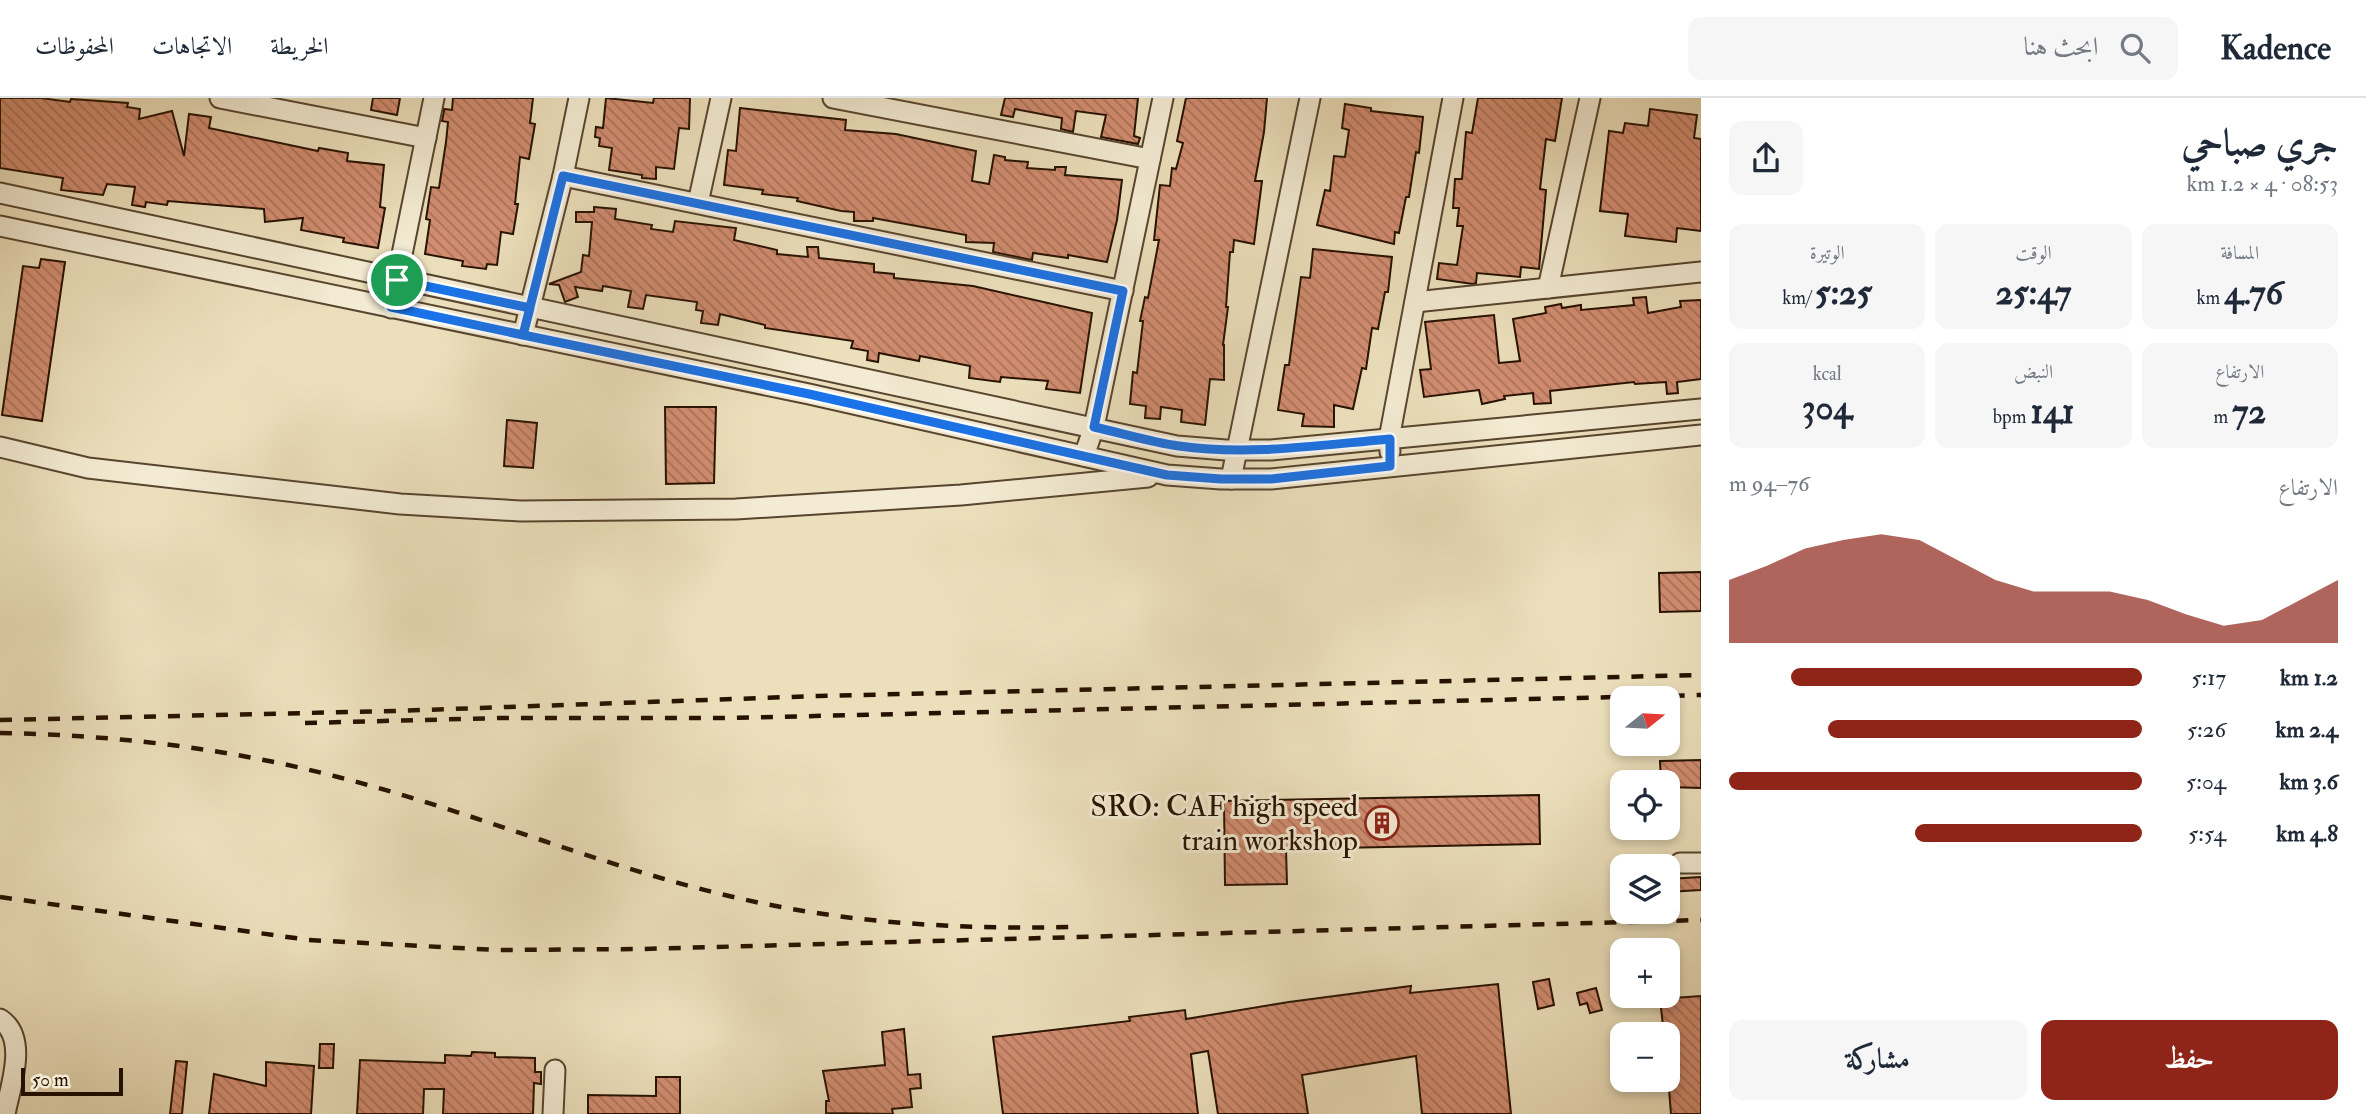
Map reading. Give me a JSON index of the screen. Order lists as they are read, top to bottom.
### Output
{
  "places": {
    "building": ["SRO: CAF high speed train workshop"]
  },
  "scale_bar": "50 m",
  "north": "right",
  "page": {
    "header": "Kadence",
    "search": "ابحث هنا",
    "nav": ["الخريطة", "الاتجاهات", "المحفوظات"],
    "heading": ["جري صباحي", "08:53 · 4 × 1.2 km"],
    "stats": [
      ["المسافة", "4.76 km"],
      ["الوقت", "25:47"],
      ["الوتيرة", "5:25 /km"],
      ["الارتفاع", "72 m"],
      ["النبض", "141 bpm"],
      ["kcal", "304"]
    ],
    "chart": ["الارتفاع", "76–94 m"],
    "list": [
      {
        "name": "1.2 km",
        "note": "5:17"
      },
      {
        "name": "2.4 km",
        "note": "5:26"
      },
      {
        "name": "3.6 km",
        "note": "5:04"
      },
      {
        "name": "4.8 km",
        "note": "5:54"
      }
    ],
    "map_buttons": ["+", "−"],
    "buttons": ["حفظ", "مشاركة"],
    "scale": "50 m"
  }
}
